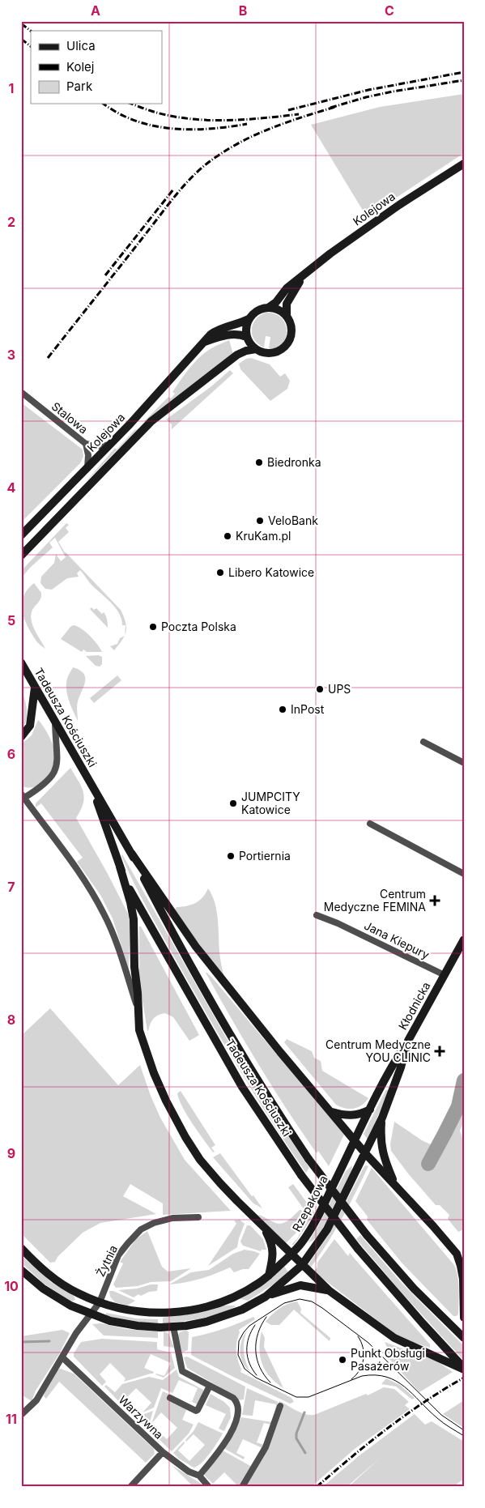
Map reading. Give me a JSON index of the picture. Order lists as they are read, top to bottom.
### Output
{
  "streets": {
    "street": [
      "Kolejowa",
      "Stalowa",
      "Tadeusza Kościuszki",
      "Jana Kiepury",
      "Kłodnicka",
      "Rzepakowa",
      "Żytnia",
      "Warzywna"
    ]
  },
  "crossings": [
    ["Kolejowa", "Stalowa"],
    ["Jana Kiepury", "Kłodnicka"],
    ["Kłodnicka", "Rzepakowa"],
    ["Rzepakowa", "Żytnia"]
  ],
  "places": {
    "other": [
      "Biedronka",
      "VeloBank",
      "KruKam.pl",
      "Libero Katowice",
      "Poczta Polska",
      "UPS",
      "InPost",
      "JUMPCITY Katowice",
      "Portiernia",
      "Punkt Obsługi Pasażerów"
    ],
    "health": ["Centrum Medyczne FEMINA", "Centrum Medyczne YOU CLINIC"]
  },
  "legend": ["Ulica", "Kolej", "Park"],
  "grid": {
    "columns": ["A", "B", "C"],
    "rows": [
      "1",
      "2",
      "3",
      "4",
      "5",
      "6",
      "7",
      "8",
      "9",
      "10",
      "11"
    ]
  }
}
